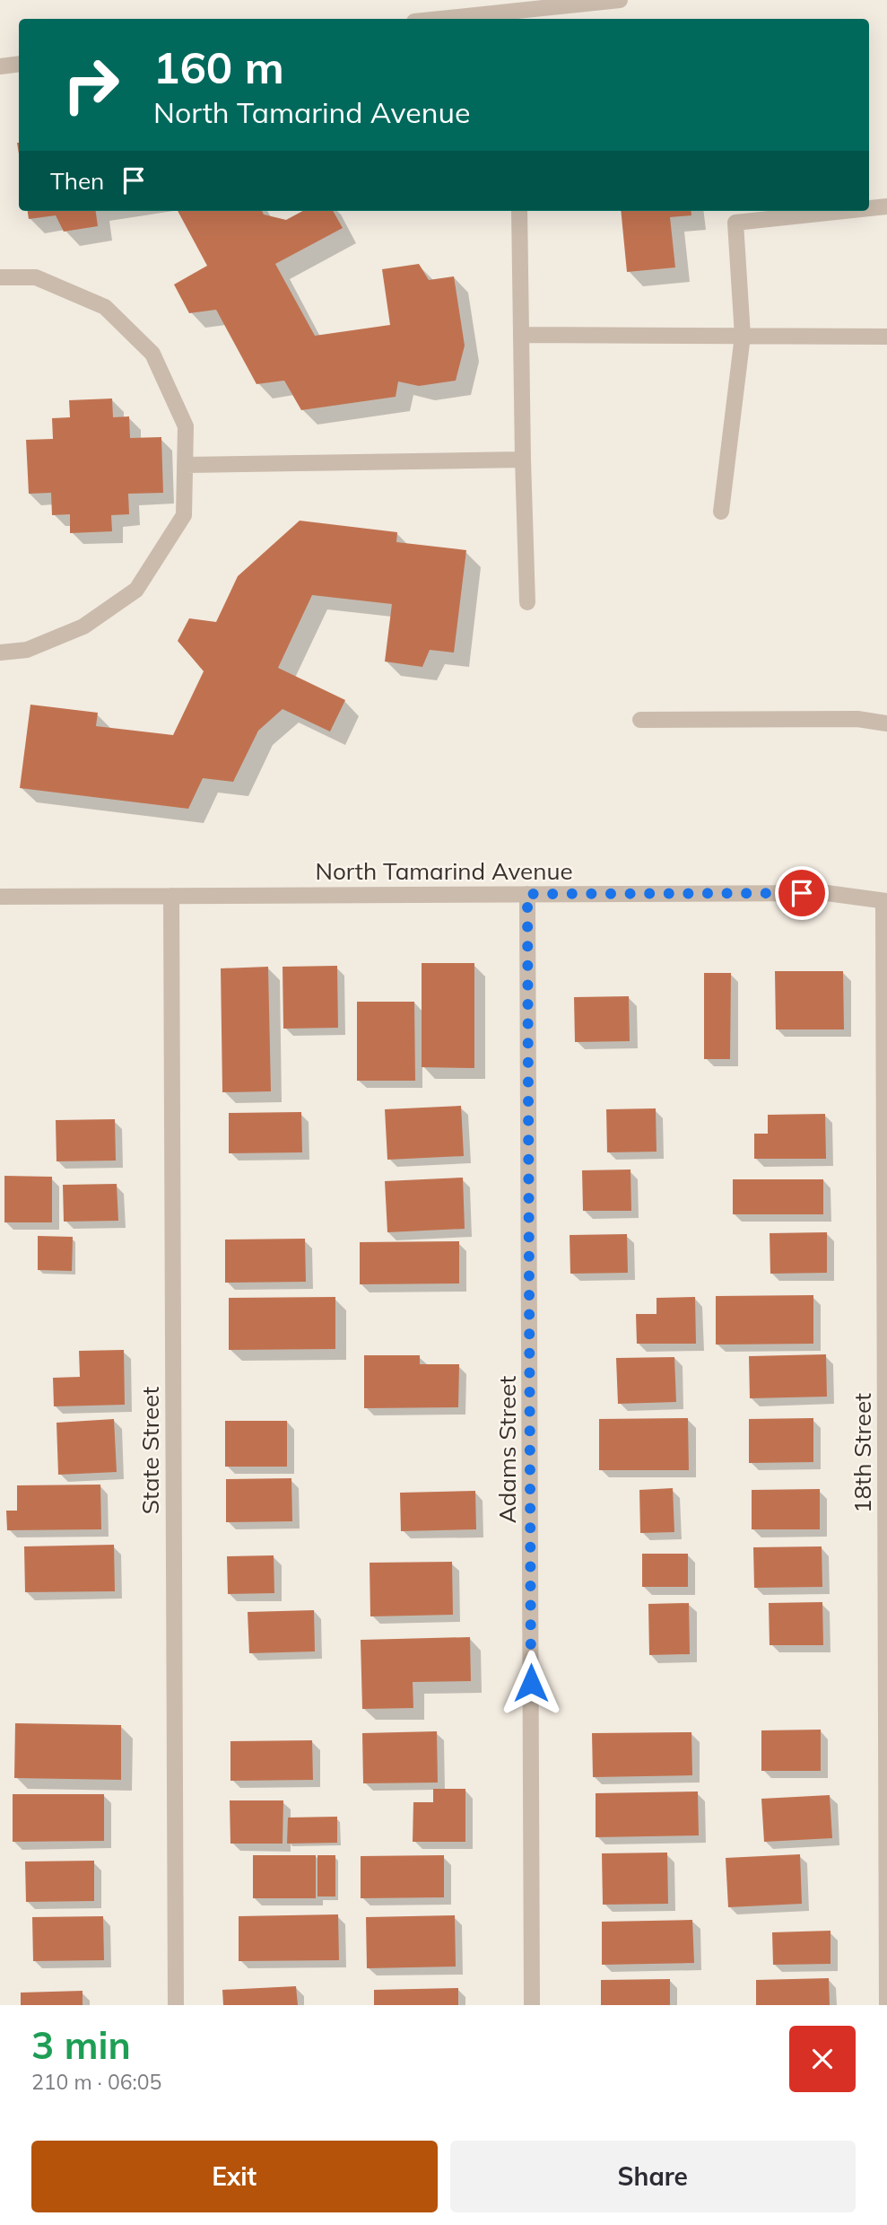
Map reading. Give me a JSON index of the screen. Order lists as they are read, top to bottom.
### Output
{
  "streets": {
    "street": [
      "North Tamarind Avenue",
      "Adams Street",
      "State Street",
      "18th Street"
    ]
  },
  "crossings": [
    ["North Tamarind Avenue", "Adams Street"],
    ["North Tamarind Avenue", "State Street"],
    ["North Tamarind Avenue", "18th Street"]
  ],
  "page": {
    "turn": ["160 m", "North Tamarind Avenue"],
    "then": "Then",
    "heading": ["3 min", "210 m · 06:05"],
    "buttons": ["Exit", "Share"]
  }
}
